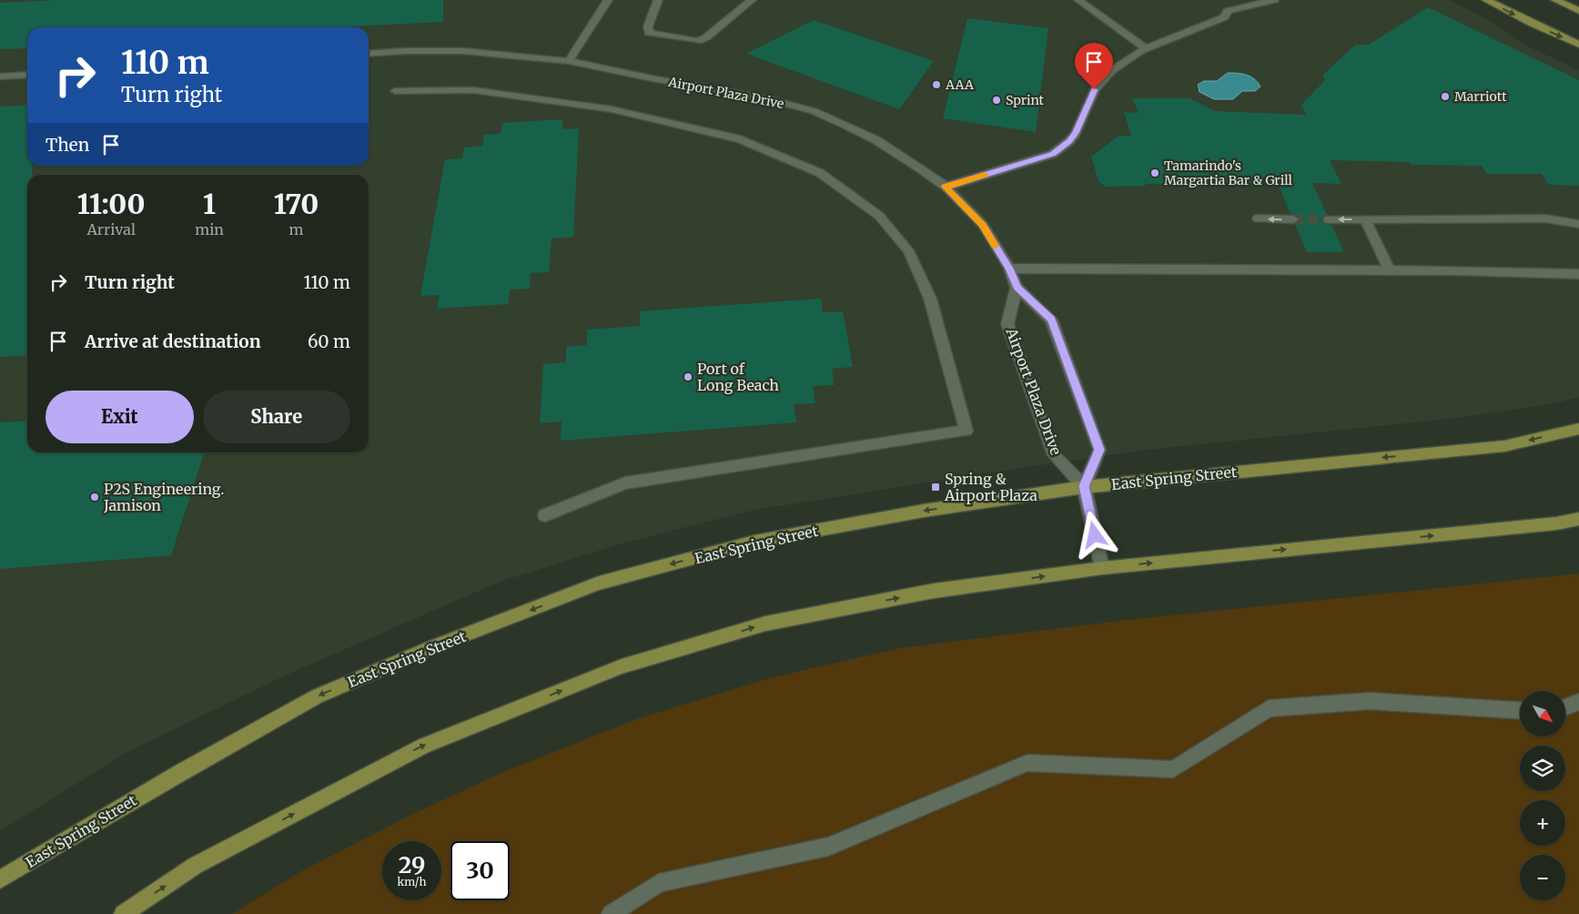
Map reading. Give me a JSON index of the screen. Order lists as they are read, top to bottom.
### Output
{
  "streets": {
    "main road": ["East Spring Street"],
    "street": ["Airport Plaza Drive"]
  },
  "crossings": [
    ["Airport Plaza Drive", "East Spring Street"]
  ],
  "places": {
    "other": [
      "AAA",
      "Marriott",
      "Sprint",
      "Tamarindo's Margartia Bar & Grill",
      "Port of Long Beach",
      "P2S Engineering. Jamison"
    ],
    "transit": ["Spring & Airport Plaza"]
  },
  "north": "bottom right",
  "page": {
    "turn": ["110 m", "Turn right"],
    "then": "Then",
    "eta": [
      "11:00",
      "Arrival",
      "1",
      "min",
      "170",
      "m"
    ],
    "list": [
      {
        "name": "Turn right",
        "value": "110 m"
      },
      {
        "name": "Arrive at destination",
        "value": "60 m"
      }
    ],
    "buttons": ["Exit", "Share"],
    "map_buttons": ["+", "−"],
    "speed": "29 km/h",
    "limit": "30"
  }
}
